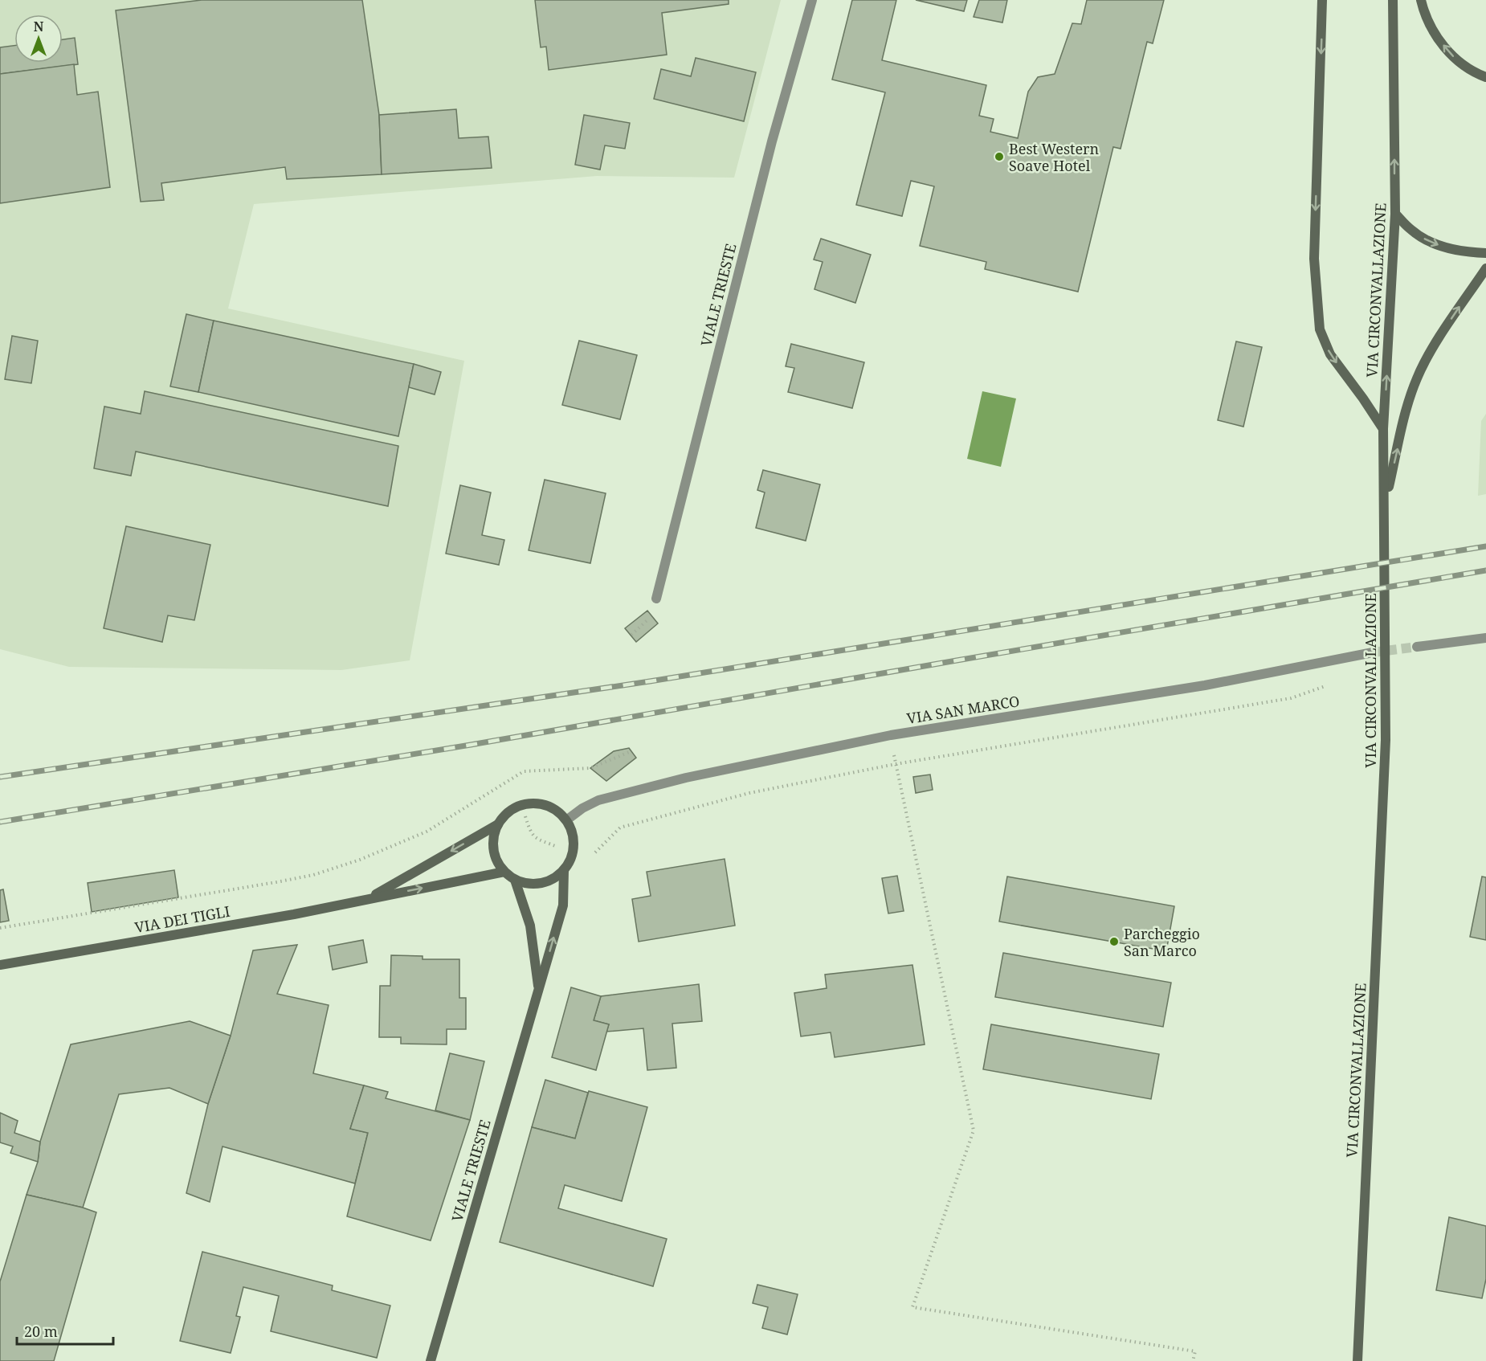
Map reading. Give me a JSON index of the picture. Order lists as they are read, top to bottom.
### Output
{
  "streets": {
    "main road": ["VIA CIRCONVALLAZIONE", "VIALE TRIESTE", "VIA DEI TIGLI"],
    "street": ["VIA SAN MARCO"]
  },
  "crossings": [
    ["VIALE TRIESTE", "VIA SAN MARCO"],
    ["VIALE TRIESTE", "VIA DEI TIGLI"],
    ["VIA SAN MARCO", "VIA DEI TIGLI"]
  ],
  "places": ["Best Western Soave Hotel", "Parcheggio San Marco"],
  "scale_bar": "20 m",
  "north": "top"
}
